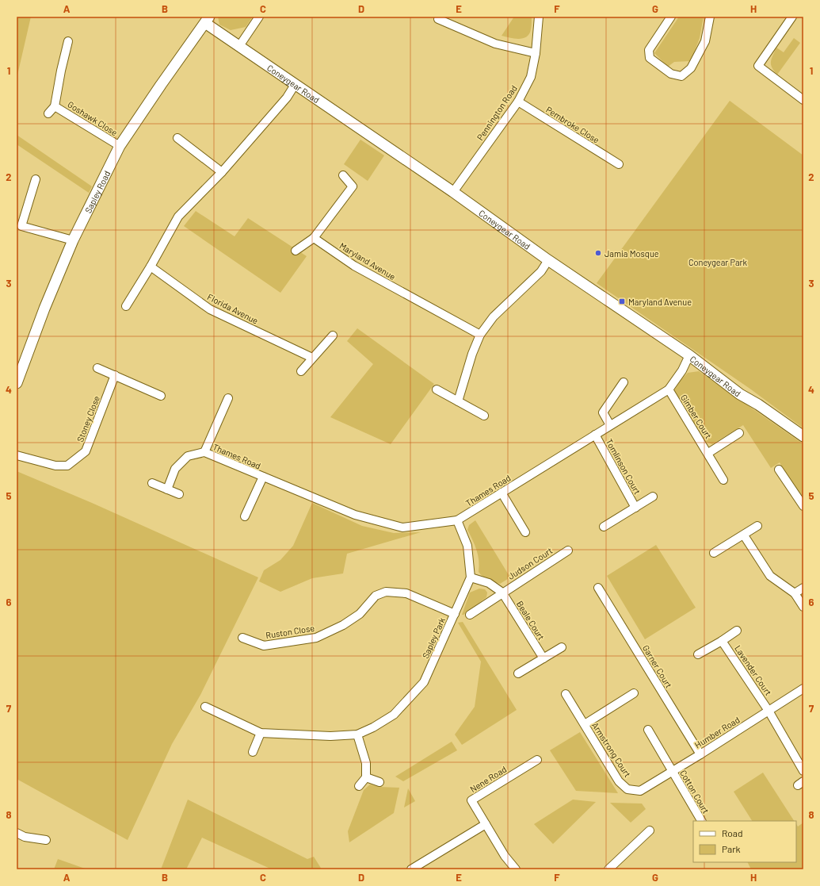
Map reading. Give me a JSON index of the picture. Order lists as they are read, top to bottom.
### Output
{
  "streets": {
    "street": [
      "Coneygear Road",
      "Pennington Road",
      "Goshawk Close",
      "Pembroke Close",
      "Sapley Road",
      "Maryland Avenue",
      "Florida Avenue",
      "Gimber Court",
      "Stoney Close",
      "Thames Road",
      "Tomlinson Court",
      "Judson Court",
      "Beale Court",
      "Ruston Close",
      "Sapley Park",
      "Garner Court",
      "Lavender Court",
      "Humber Road",
      "Armstrong Court",
      "Nene Road",
      "Cotton Court"
    ]
  },
  "crossings": [
    ["Coneygear Road", "Pennington Road"],
    ["Coneygear Road", "Sapley Road"],
    ["Coneygear Road", "Thames Road"],
    ["Pennington Road", "Pembroke Close"],
    ["Goshawk Close", "Sapley Road"],
    ["Gimber Court", "Thames Road"],
    ["Thames Road", "Tomlinson Court"],
    ["Thames Road", "Sapley Park"],
    ["Judson Court", "Beale Court"],
    ["Beale Court", "Sapley Park"],
    ["Ruston Close", "Sapley Park"],
    ["Garner Court", "Humber Road"],
    ["Lavender Court", "Humber Road"],
    ["Humber Road", "Armstrong Court"],
    ["Humber Road", "Cotton Court"]
  ],
  "parks": ["Coneygear Park"],
  "places": {
    "other": ["Jamia Mosque"],
    "transit": ["Maryland Avenue"]
  },
  "legend": ["Road", "Park"],
  "grid": {
    "columns": [
      "A",
      "B",
      "C",
      "D",
      "E",
      "F",
      "G",
      "H"
    ],
    "rows": [
      "1",
      "2",
      "3",
      "4",
      "5",
      "6",
      "7",
      "8"
    ]
  }
}
